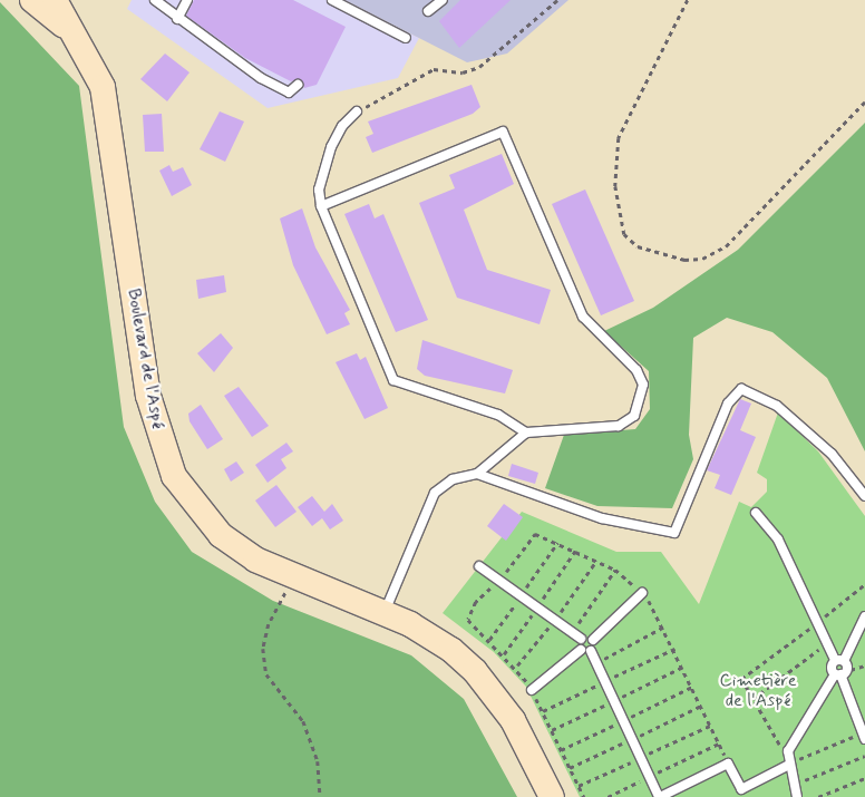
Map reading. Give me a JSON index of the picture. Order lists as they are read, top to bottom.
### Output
{
  "streets": {
    "main road": ["Boulevard de l'Aspé"]
  },
  "parks": ["Cimetière de l'Aspé"]
}
